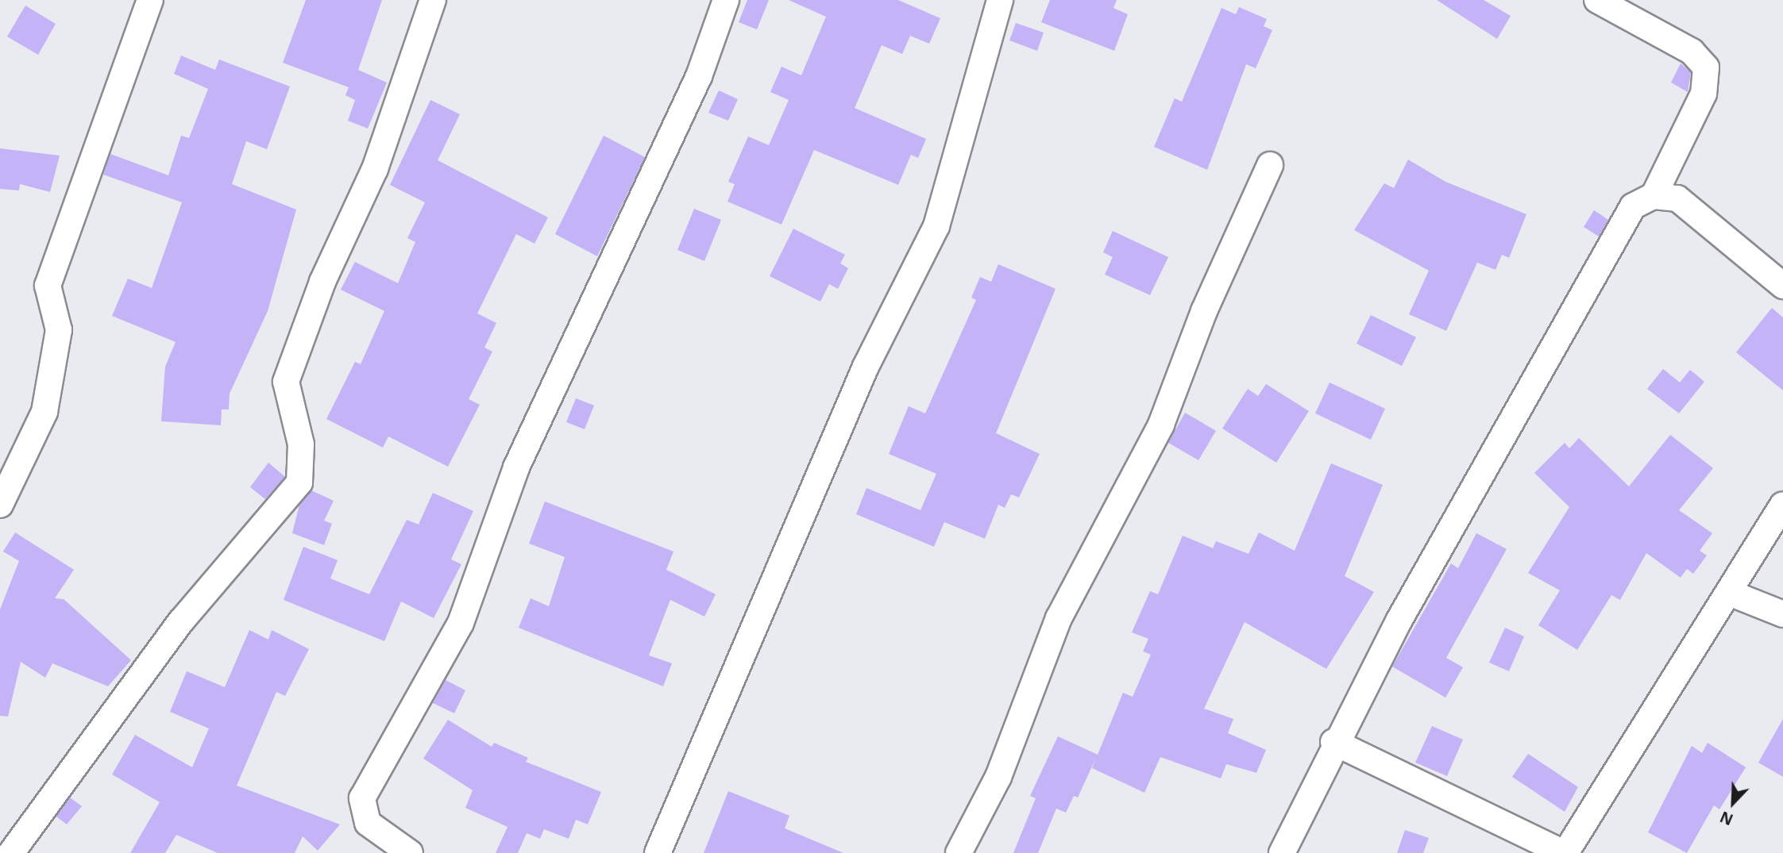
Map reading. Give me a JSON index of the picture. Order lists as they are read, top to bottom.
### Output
{
  "north": "bottom left"
}
